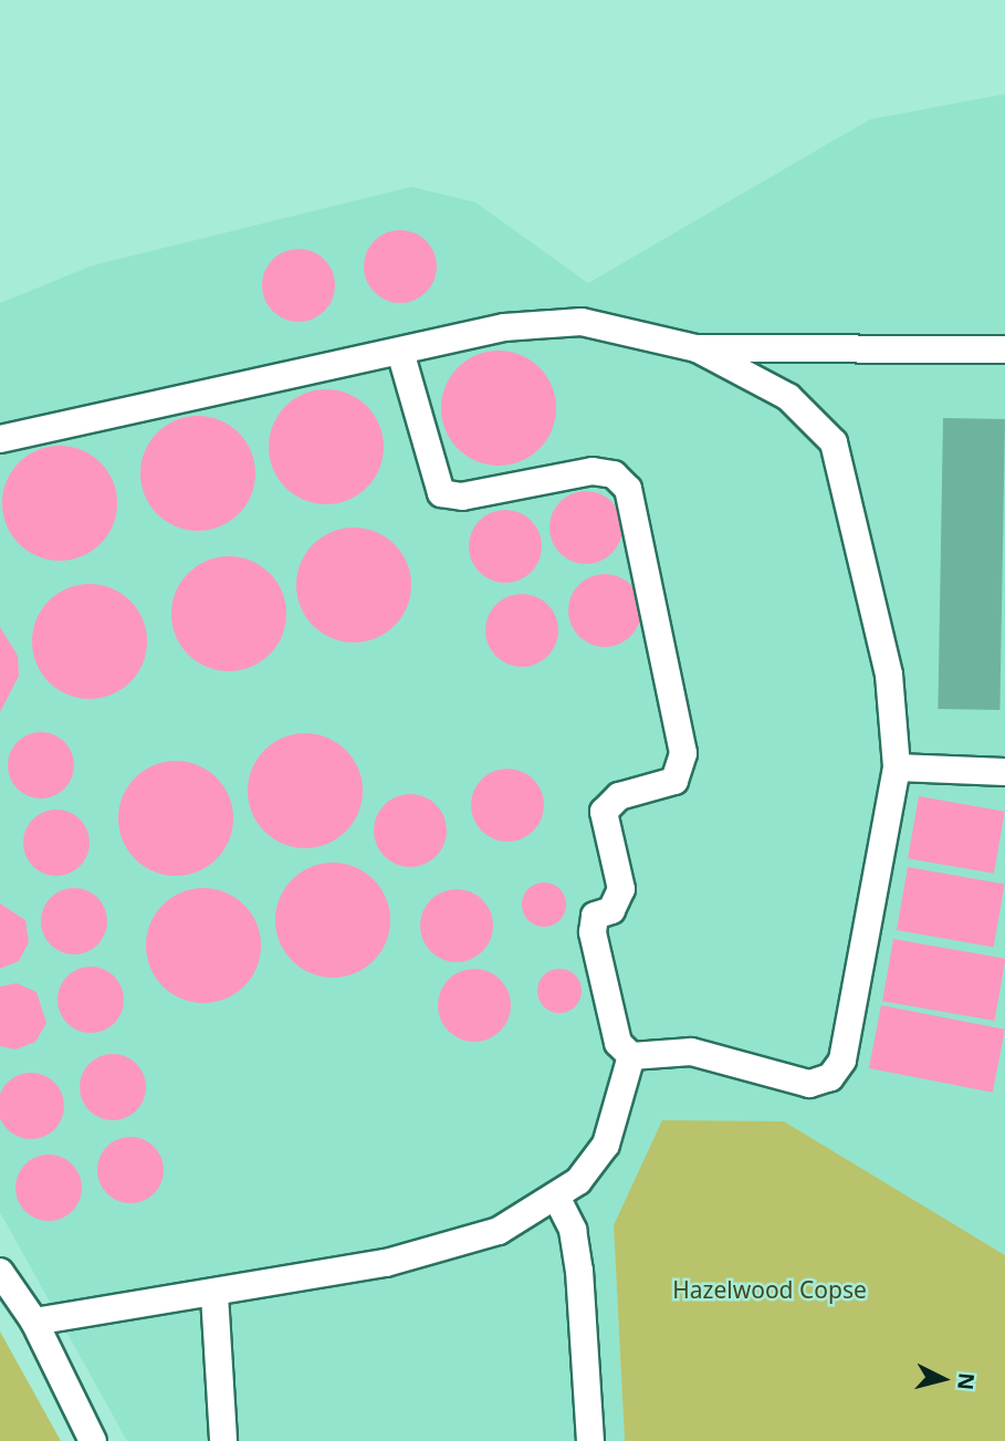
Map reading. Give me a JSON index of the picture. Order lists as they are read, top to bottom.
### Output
{
  "parks": ["Hazelwood Copse"],
  "north": "right"
}
